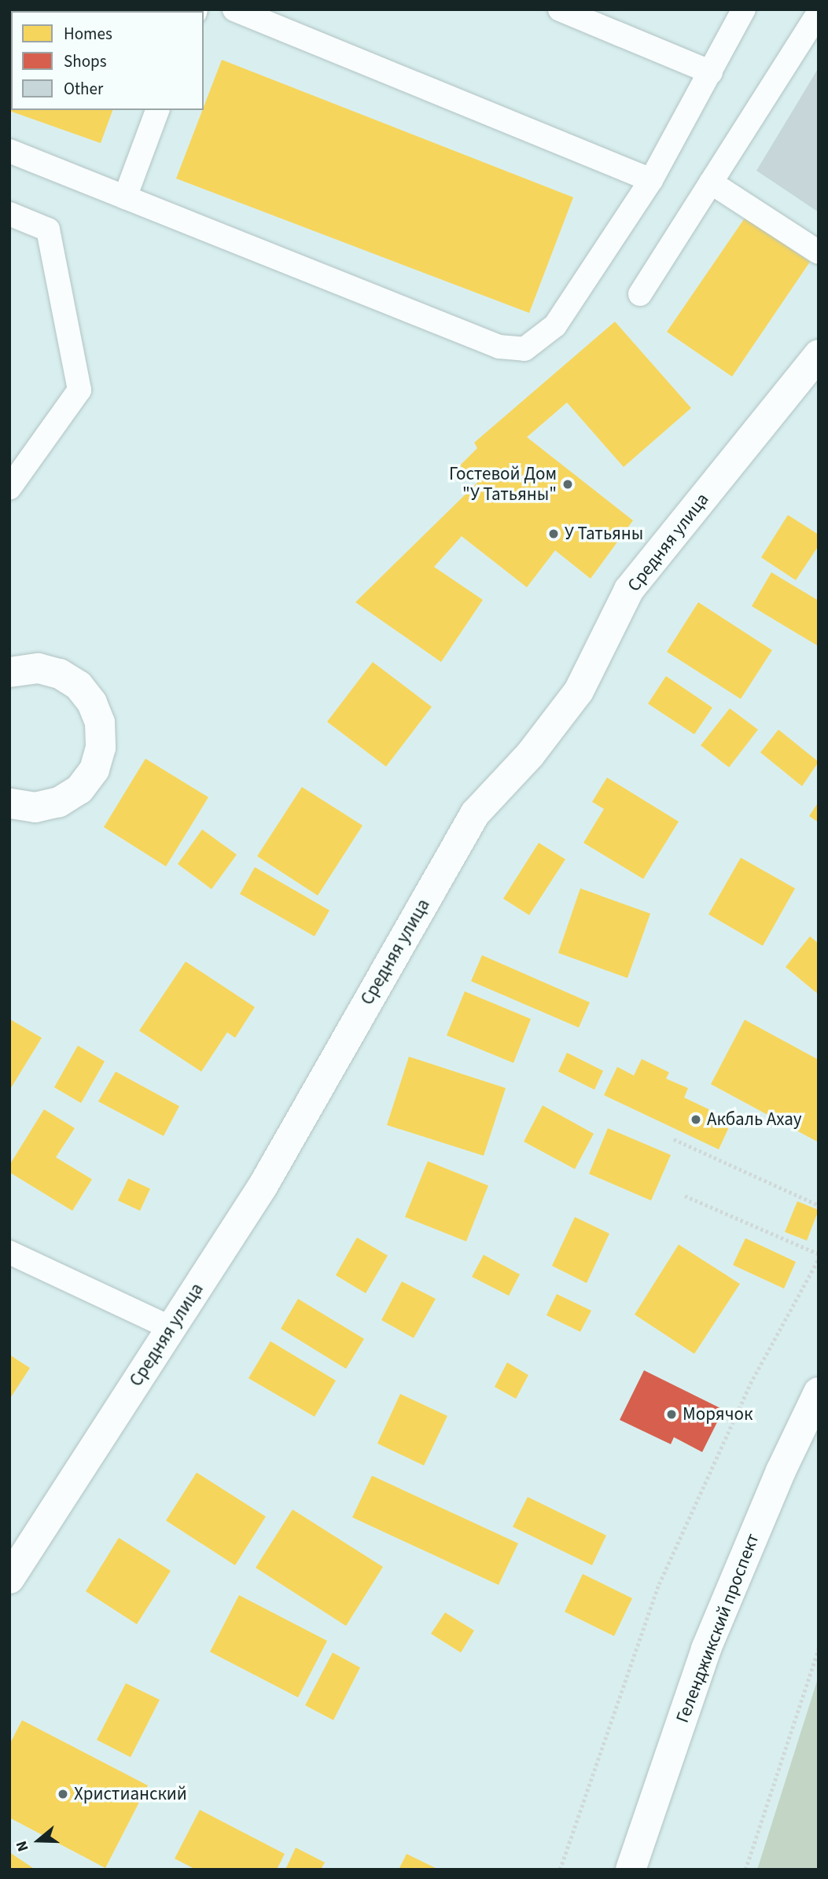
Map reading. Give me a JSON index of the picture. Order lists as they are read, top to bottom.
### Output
{
  "streets": {
    "street": ["Средняя улица", "Геленджикский проспект"]
  },
  "places": [
    "Гостевой Дом \"У Татьяны\"",
    "У Татьяны",
    "Акбаль Ахау",
    "Морячок",
    "Христианский"
  ],
  "legend": ["Homes", "Shops", "Other"],
  "north": "left"
}
